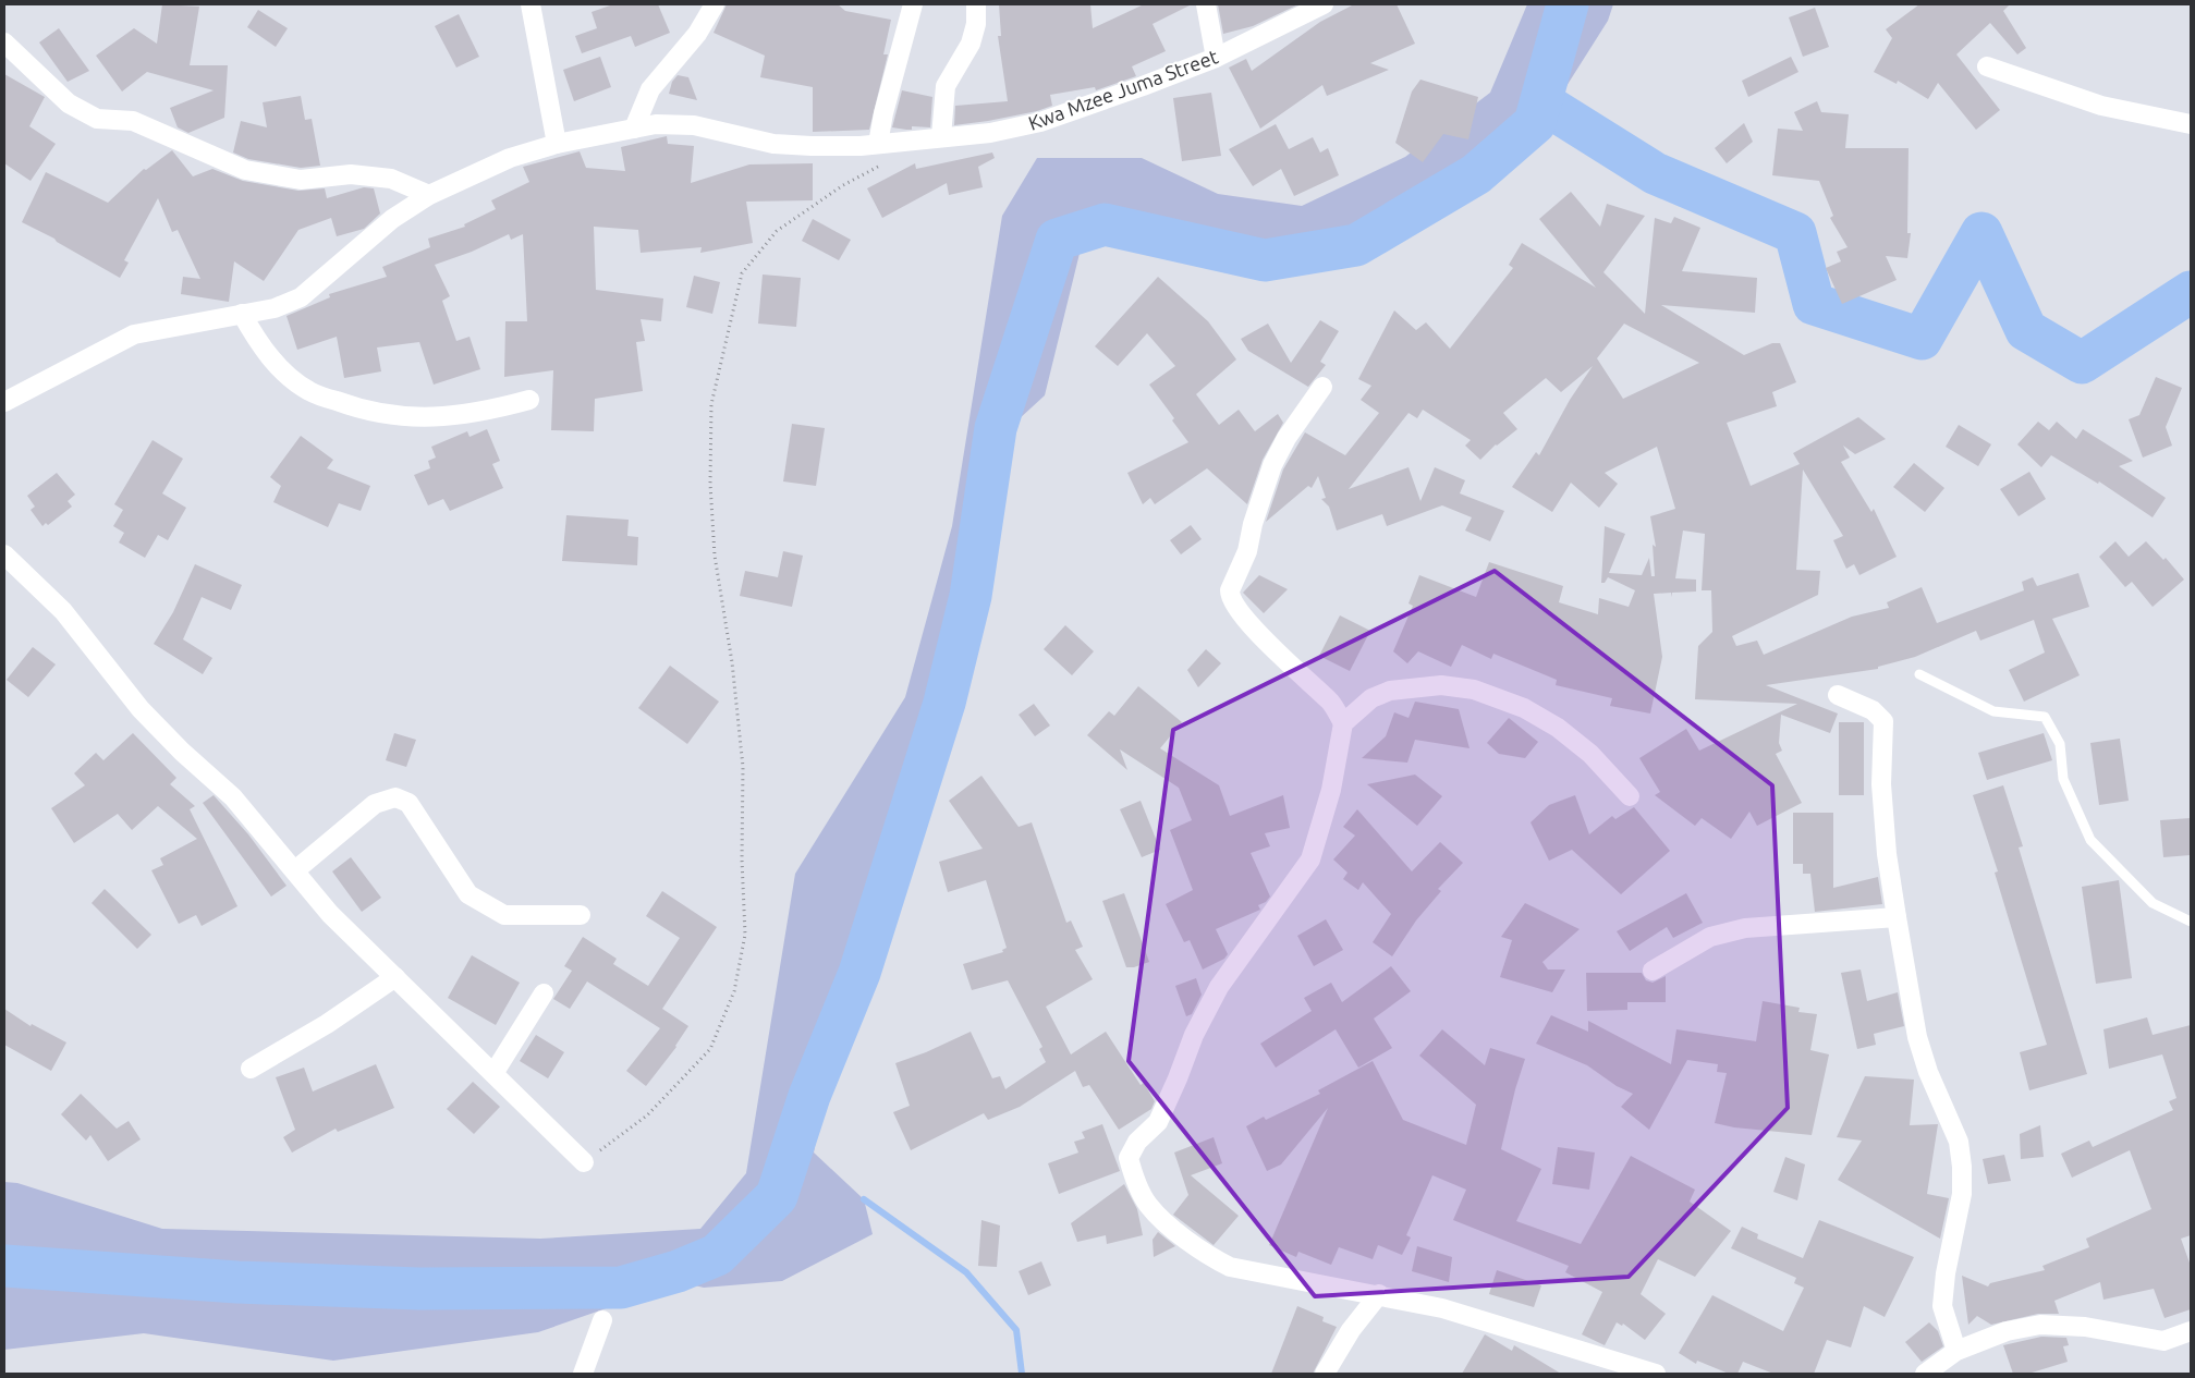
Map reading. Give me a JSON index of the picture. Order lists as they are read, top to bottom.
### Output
{
  "streets": {
    "street": ["Kwa Mzee Juma Street"]
  }
}
